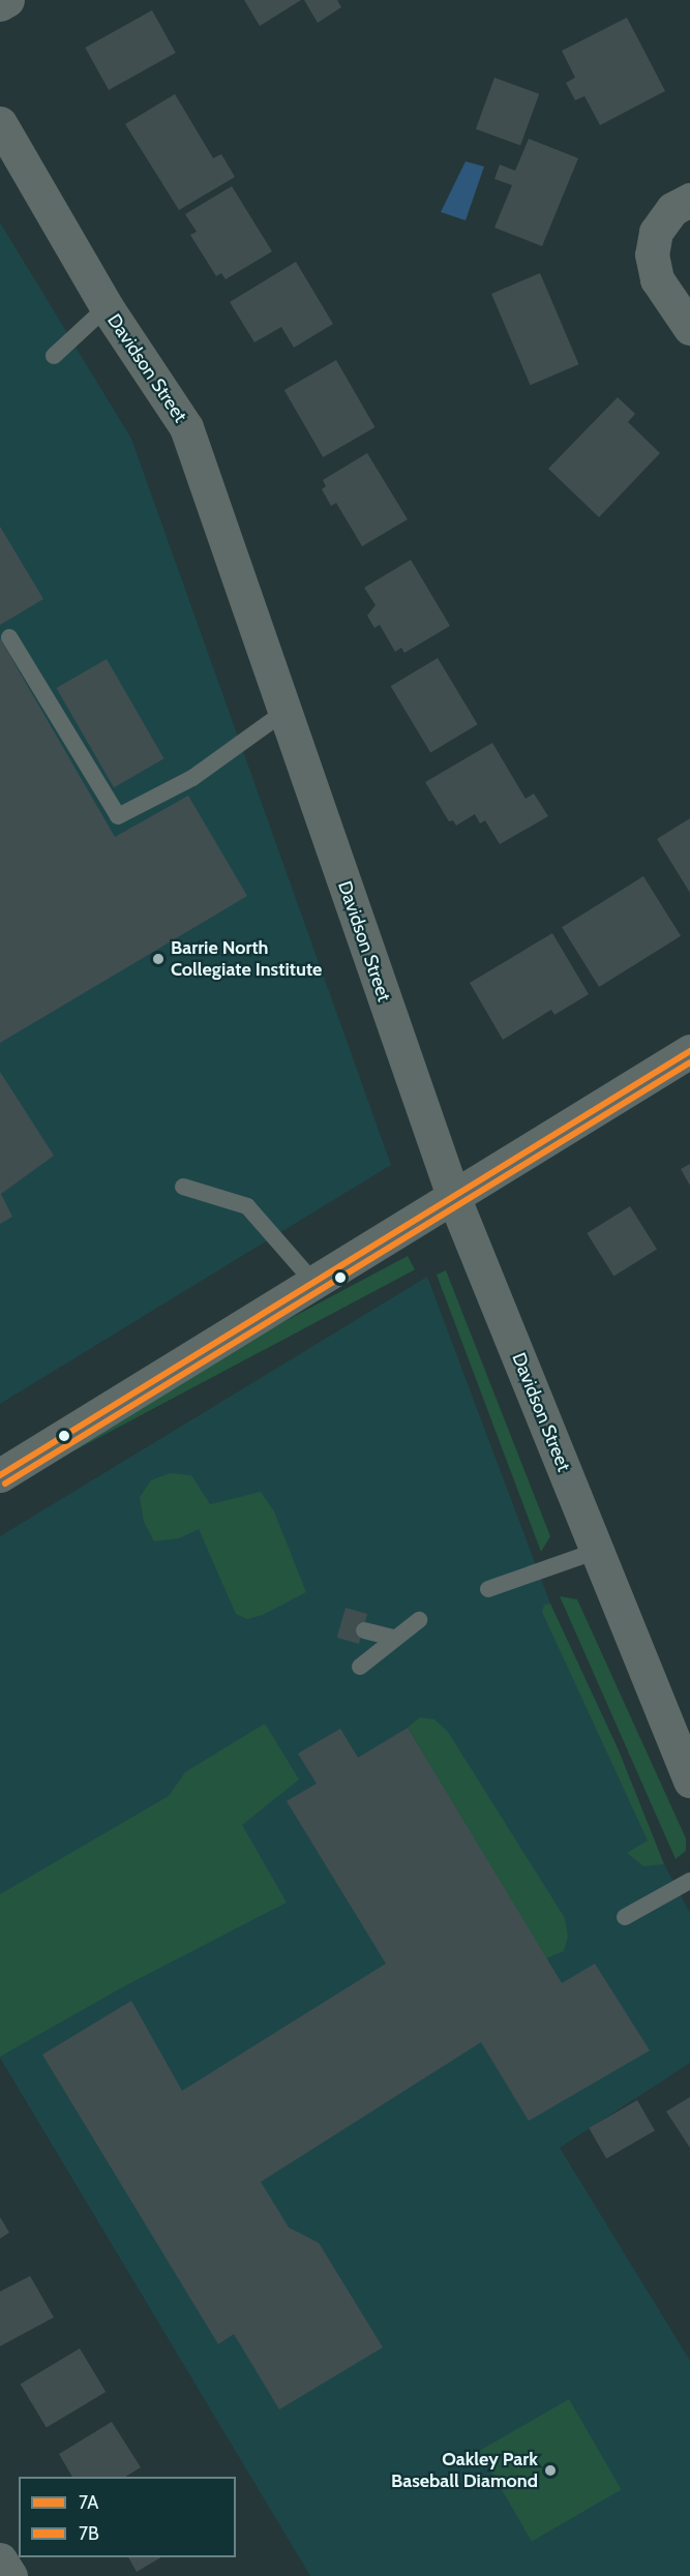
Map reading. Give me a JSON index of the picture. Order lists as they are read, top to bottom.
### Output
{
  "streets": {
    "street": ["Davidson Street"]
  },
  "places": ["Barrie North Collegiate Institute", "Oakley Park Baseball Diamond"],
  "lines": ["transit line 7A", "transit line 7B"],
  "legend": ["7A", "7B"]
}
